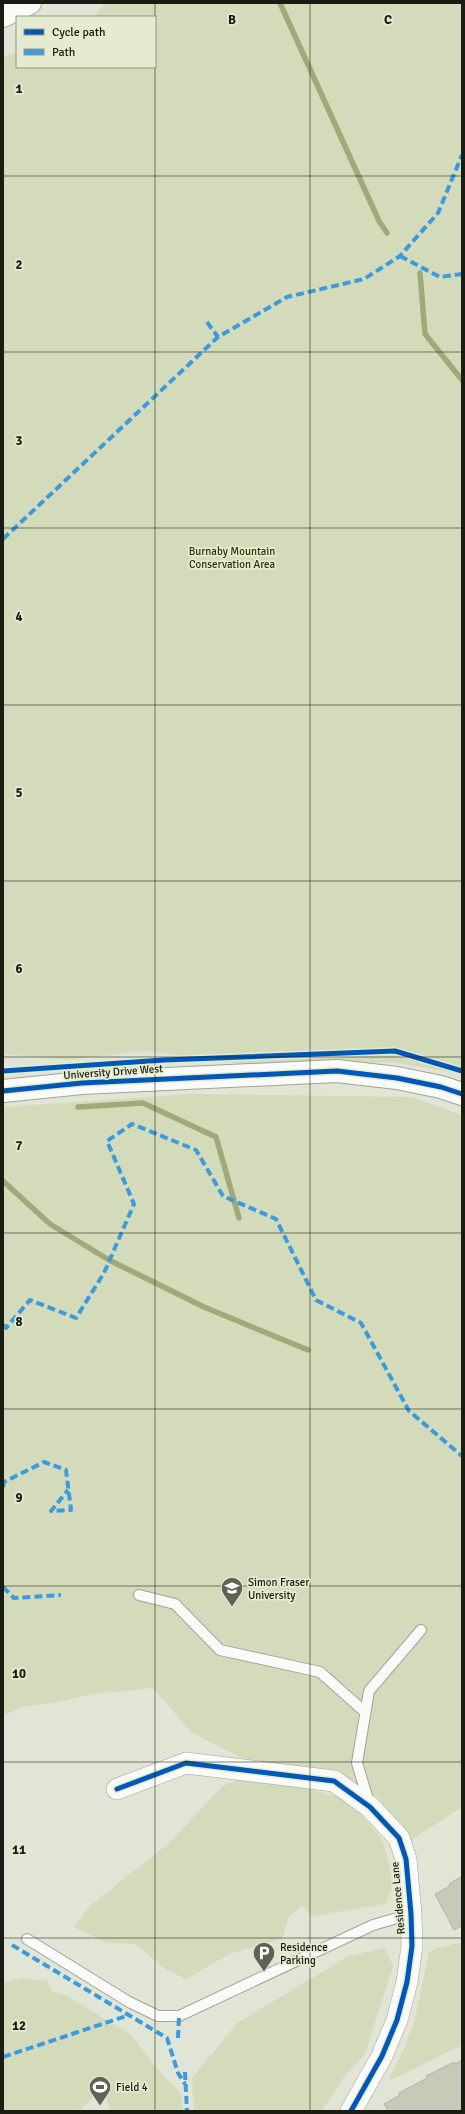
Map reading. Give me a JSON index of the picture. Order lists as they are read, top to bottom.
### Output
{
  "streets": {
    "street": ["University Drive West", "Residence Lane"]
  },
  "parks": ["Burnaby Mountain Conservation Area"],
  "places": {
    "school or university": ["Simon Fraser University"],
    "parking": ["Residence Parking"],
    "sports": ["Field 4"]
  },
  "legend": ["Cycle path", "Path"],
  "grid": {
    "columns": ["B", "C"],
    "rows": [
      "1",
      "2",
      "3",
      "4",
      "5",
      "6",
      "7",
      "8",
      "9",
      "10",
      "11",
      "12"
    ]
  }
}
